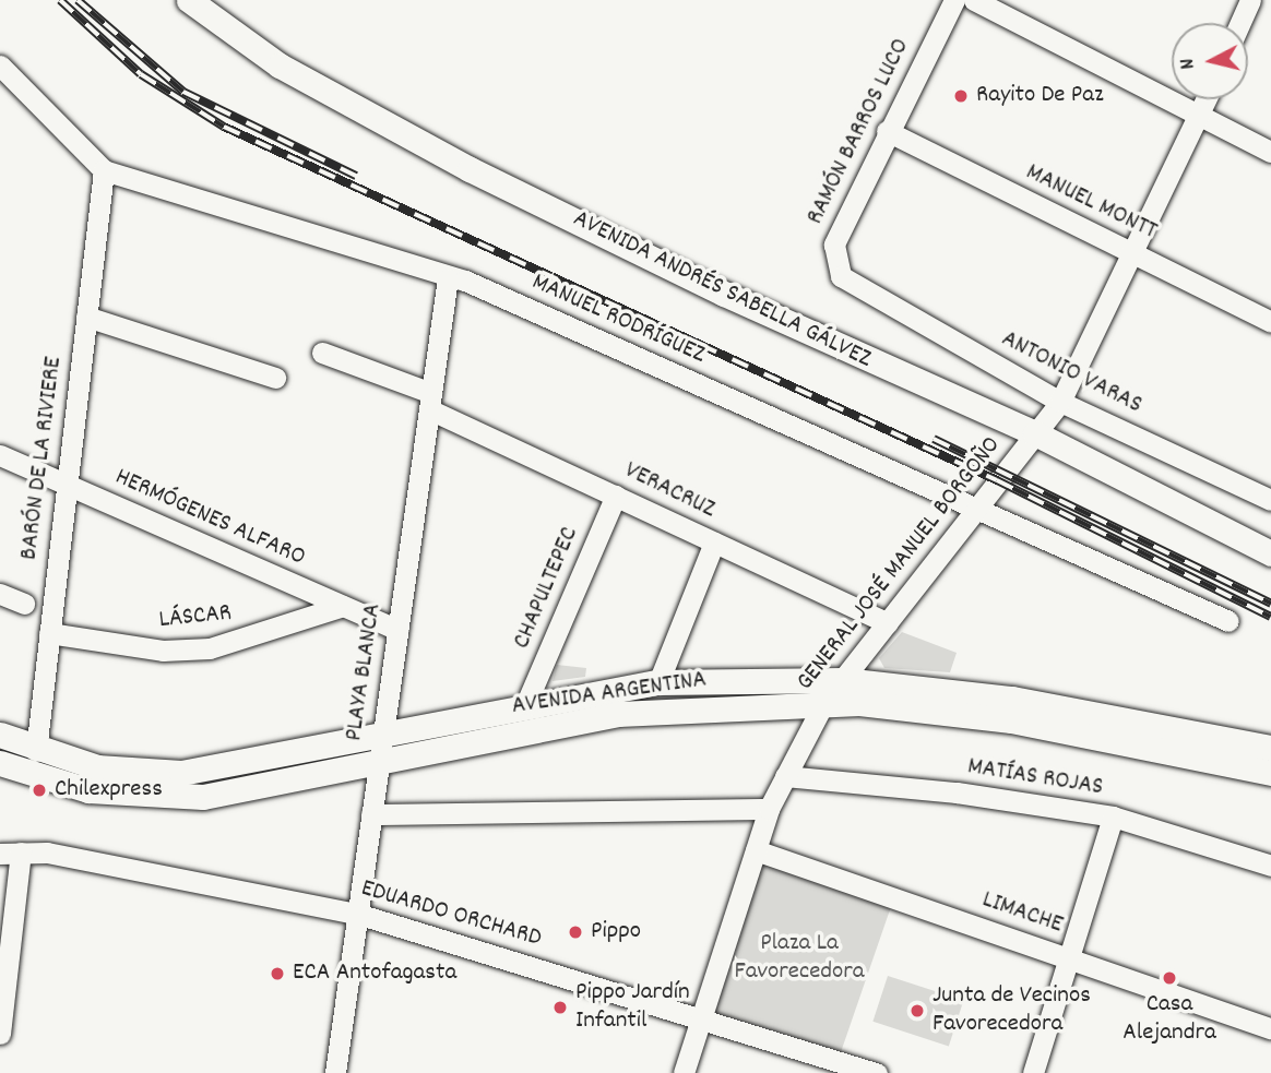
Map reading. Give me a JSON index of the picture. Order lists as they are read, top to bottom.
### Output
{
  "streets": {
    "main road": ["AVENIDA ANDRÉS SABELLA GÁLVEZ", "AVENIDA ARGENTINA"],
    "street": [
      "RAMÓN BARROS LUCO",
      "MANUEL MONTT",
      "MANUEL RODRÍGUEZ",
      "ANTONIO VARAS",
      "BARÓN DE LA RIVIERE",
      "VERACRUZ",
      "HERMÓGENES ALFARO",
      "GENERAL JOSÉ MANUEL BORGOÑO",
      "CHAPULTEPEC",
      "LÁSCAR",
      "PLAYA BLANCA",
      "MATÍAS ROJAS",
      "LIMACHE",
      "EDUARDO ORCHARD"
    ]
  },
  "crossings": [
    ["RAMÓN BARROS LUCO", "MANUEL MONTT"],
    ["RAMÓN BARROS LUCO", "ANTONIO VARAS"],
    ["MANUEL MONTT", "GENERAL JOSÉ MANUEL BORGOÑO"],
    ["AVENIDA ANDRÉS SABELLA GÁLVEZ", "GENERAL JOSÉ MANUEL BORGOÑO"],
    ["MANUEL RODRÍGUEZ", "BARÓN DE LA RIVIERE"],
    ["MANUEL RODRÍGUEZ", "GENERAL JOSÉ MANUEL BORGOÑO"],
    ["MANUEL RODRÍGUEZ", "PLAYA BLANCA"],
    ["ANTONIO VARAS", "GENERAL JOSÉ MANUEL BORGOÑO"],
    ["BARÓN DE LA RIVIERE", "HERMÓGENES ALFARO"],
    ["BARÓN DE LA RIVIERE", "LÁSCAR"],
    ["BARÓN DE LA RIVIERE", "AVENIDA ARGENTINA"],
    ["VERACRUZ", "GENERAL JOSÉ MANUEL BORGOÑO"],
    ["VERACRUZ", "CHAPULTEPEC"],
    ["VERACRUZ", "PLAYA BLANCA"],
    ["HERMÓGENES ALFARO", "LÁSCAR"],
    ["HERMÓGENES ALFARO", "PLAYA BLANCA"],
    ["GENERAL JOSÉ MANUEL BORGOÑO", "AVENIDA ARGENTINA"],
    ["GENERAL JOSÉ MANUEL BORGOÑO", "MATÍAS ROJAS"],
    ["GENERAL JOSÉ MANUEL BORGOÑO", "LIMACHE"],
    ["GENERAL JOSÉ MANUEL BORGOÑO", "EDUARDO ORCHARD"],
    ["CHAPULTEPEC", "AVENIDA ARGENTINA"],
    ["PLAYA BLANCA", "AVENIDA ARGENTINA"],
    ["PLAYA BLANCA", "EDUARDO ORCHARD"]
  ],
  "parks": ["Plaza La Favorecedora"],
  "places": [
    "Rayito De Paz",
    "Chilexpress",
    "Pippo",
    "ECA Antofagasta",
    "Casa Alejandra",
    "Pippo Jardín Infantil",
    "Junta de Vecinos Favorecedora"
  ],
  "north": "left"
}
